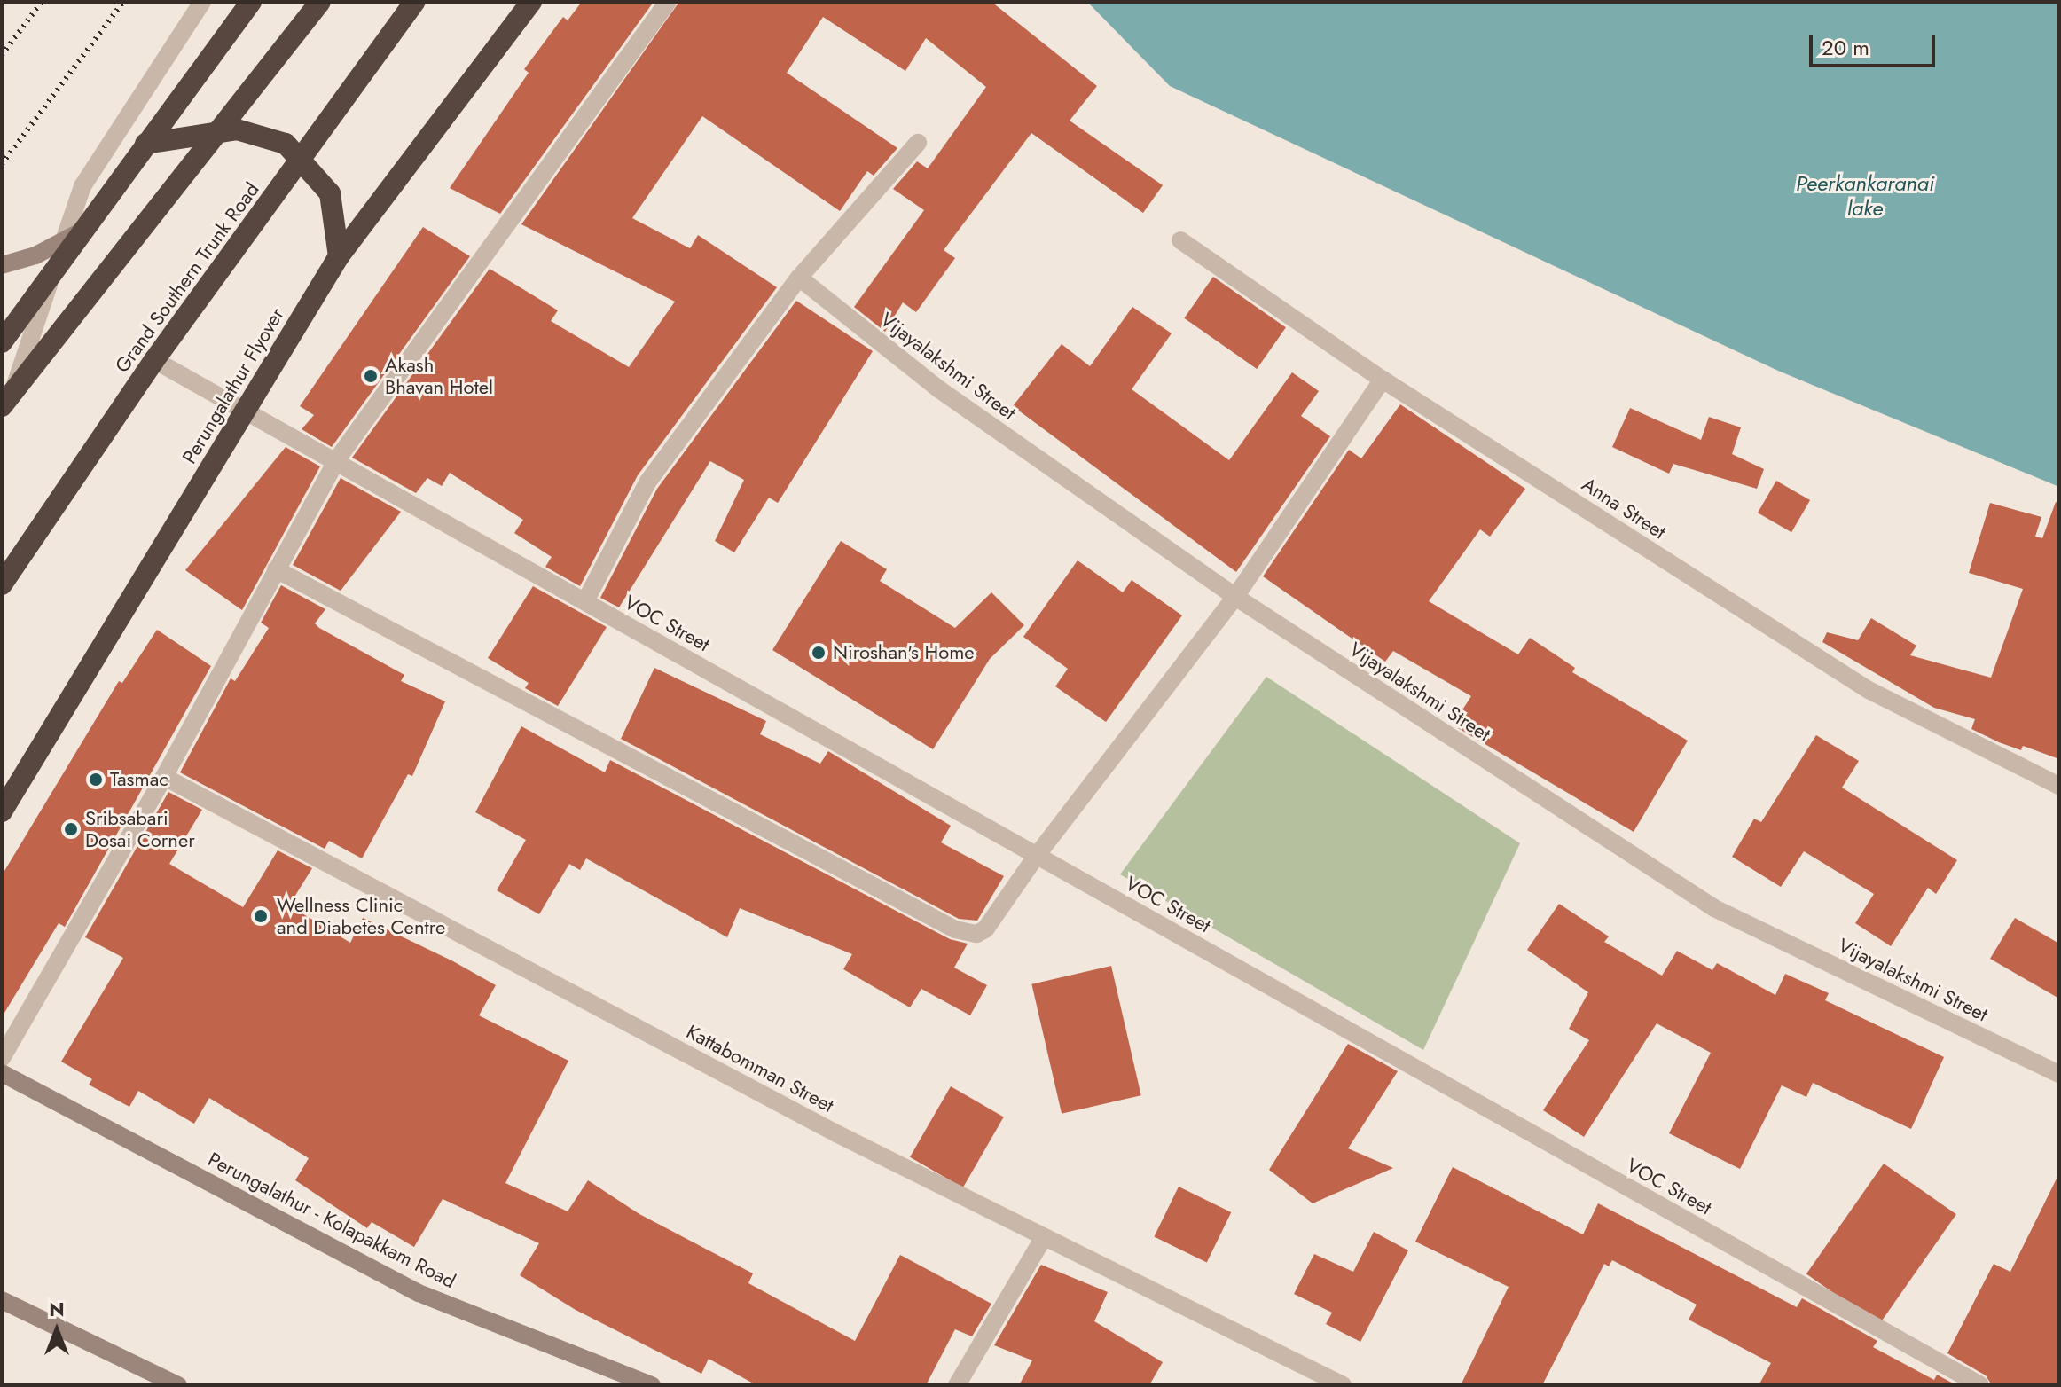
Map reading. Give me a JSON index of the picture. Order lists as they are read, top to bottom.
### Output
{
  "streets": {
    "highway": ["Grand Southern Trunk Road", "Perungalathur Flyover"],
    "main road": ["Perungalathur - Kolapakkam Road"],
    "street": [
      "Vijayalakshmi Street",
      "Anna Street",
      "VOC Street",
      "Kattabomman Street"
    ]
  },
  "crossings": [
    ["Grand Southern Trunk Road", "VOC Street"]
  ],
  "water": ["Peerkankaranai lake"],
  "places": [
    "Akash Bhavan Hotel",
    "Niroshan's Home",
    "Tasmac",
    "Sribsabari Dosai Corner",
    "Wellness Clinic and Diabetes Centre"
  ],
  "scale_bar": "20 m",
  "north": "top"
}
